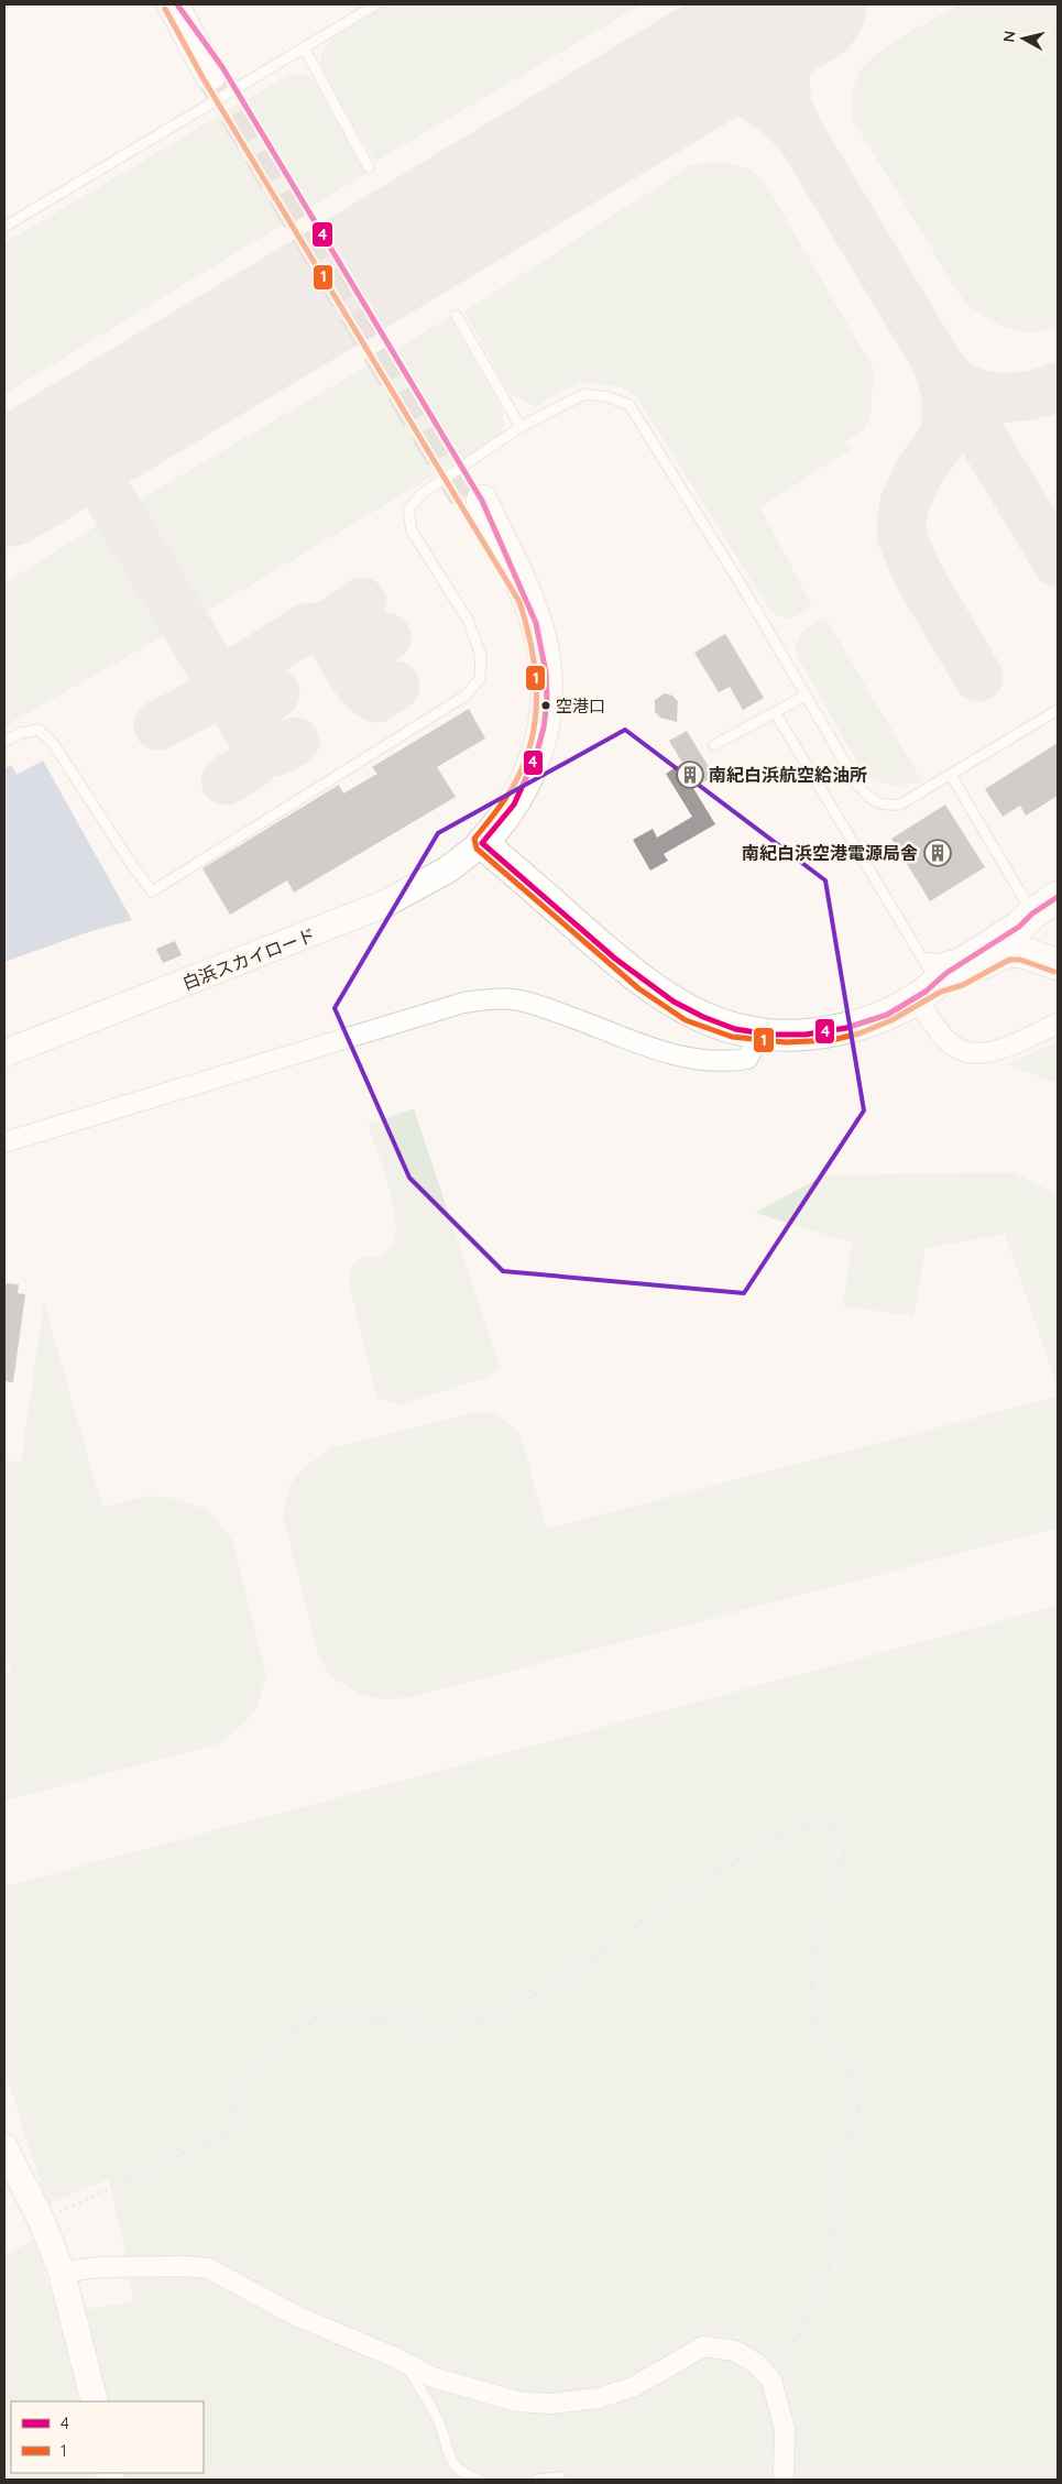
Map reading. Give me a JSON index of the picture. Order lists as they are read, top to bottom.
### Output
{
  "streets": {
    "street": ["白浜スカイロード"]
  },
  "places": {
    "other": ["空港口"],
    "building": ["南紀白浜航空給油所", "南紀白浜空港電源局舎"]
  },
  "lines": ["transit line 4", "transit line 1"],
  "legend": ["4", "1"],
  "north": "left"
}
